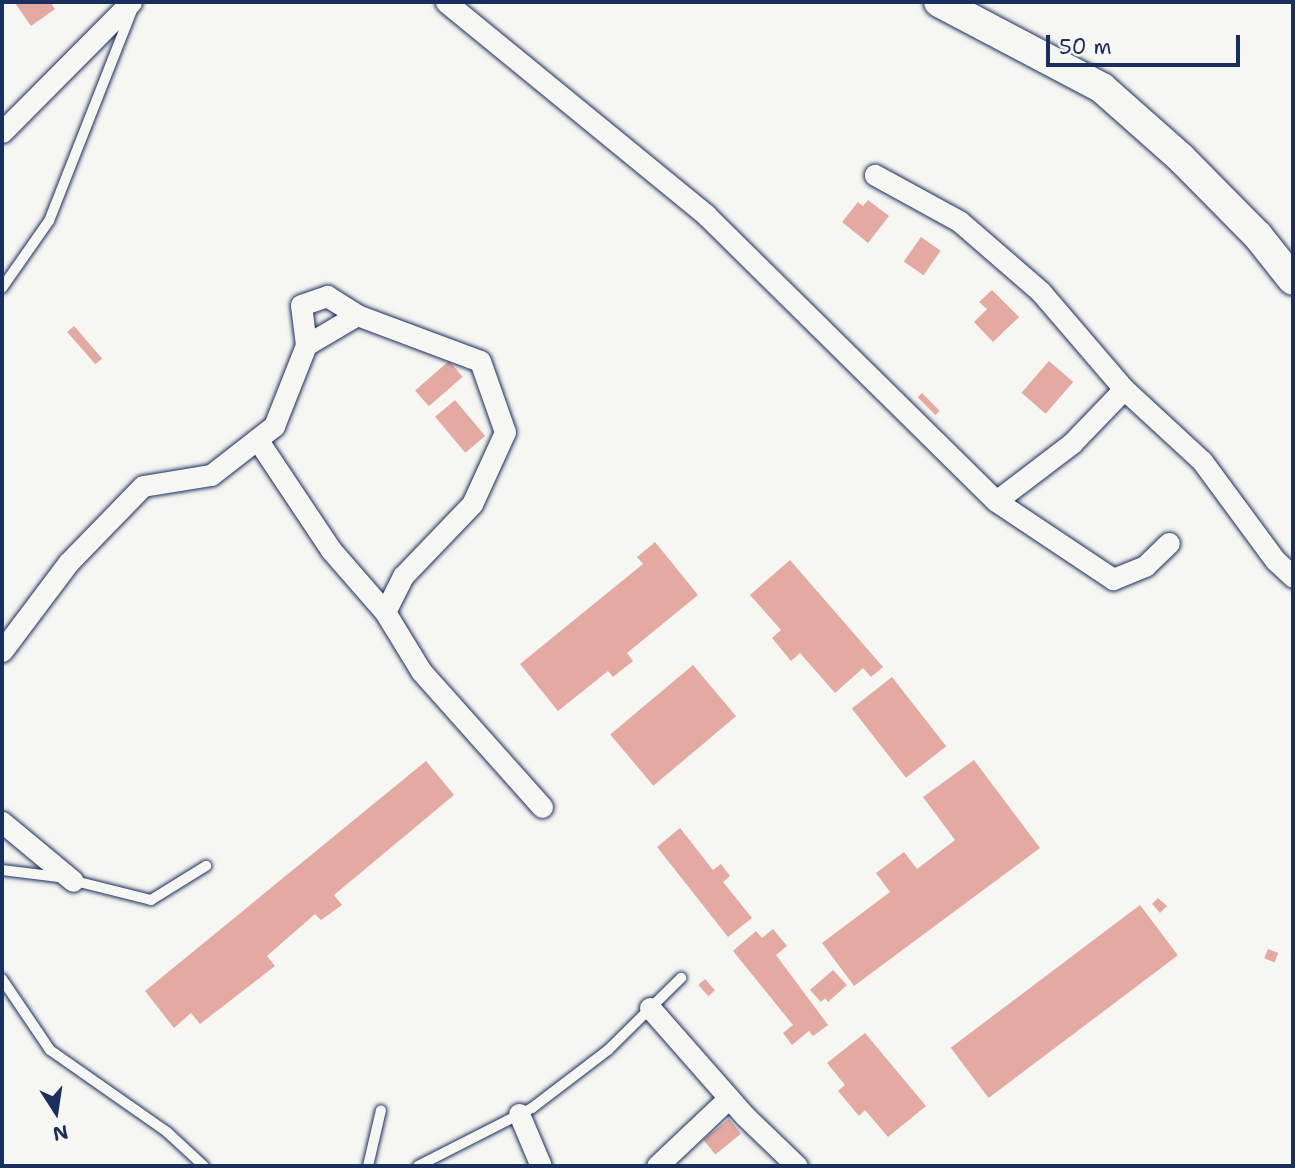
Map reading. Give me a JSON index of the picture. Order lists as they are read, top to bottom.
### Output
{
  "scale_bar": "50 m",
  "north": "bottom"
}
